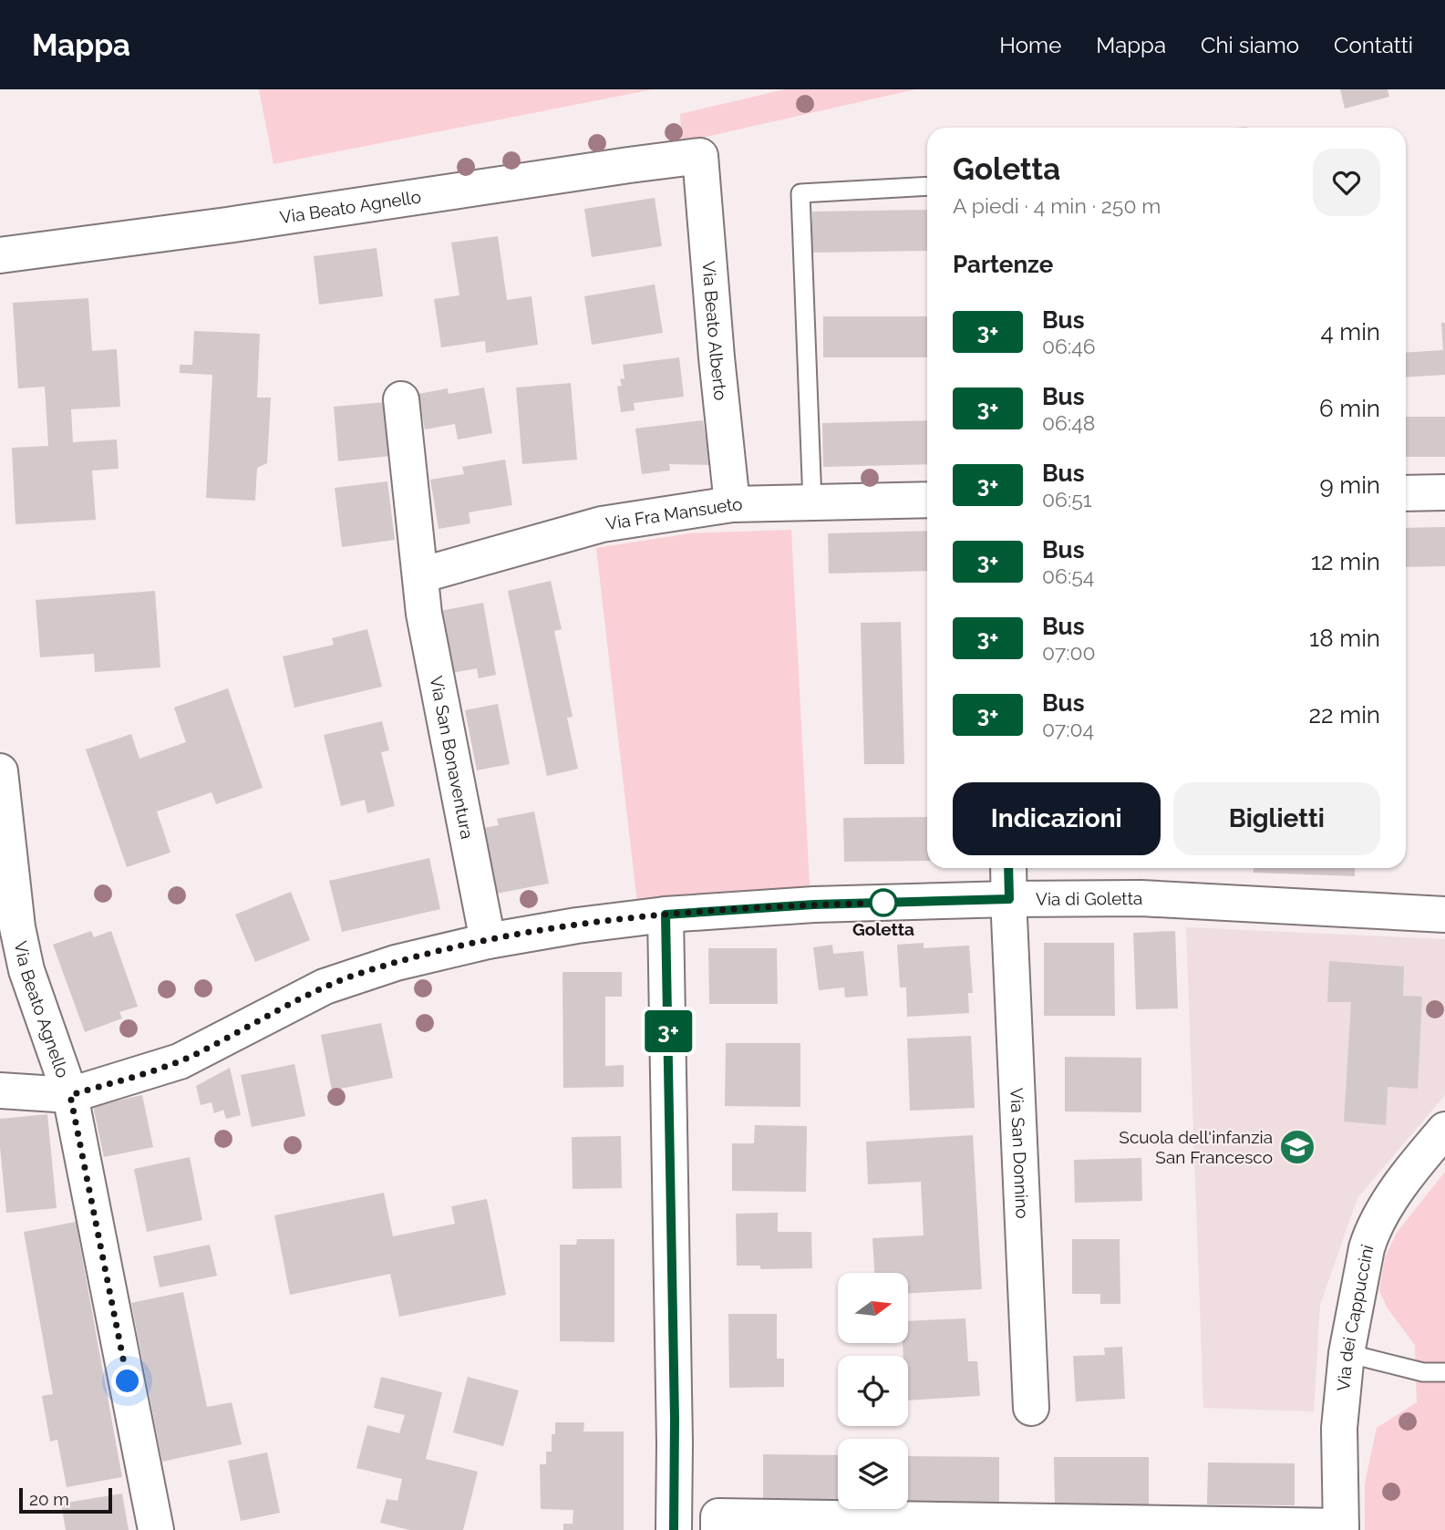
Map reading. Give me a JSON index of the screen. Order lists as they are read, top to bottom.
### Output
{
  "streets": {
    "street": [
      "Via Beato Agnello",
      "Via Beato Alberto",
      "Via Fra Mansueto",
      "Via San Bonaventura",
      "Via di Goletta",
      "Via San Donnino",
      "Via dei Cappuccini"
    ]
  },
  "crossings": [
    ["Via Beato Agnello", "Via Beato Alberto"],
    ["Via Beato Agnello", "Via di Goletta"],
    ["Via Beato Alberto", "Via Fra Mansueto"],
    ["Via Fra Mansueto", "Via San Bonaventura"],
    ["Via San Bonaventura", "Via di Goletta"],
    ["Via di Goletta", "Via San Donnino"]
  ],
  "places": {
    "other": ["Goletta"],
    "school or university": ["Scuola dell'infanzia San Francesco"]
  },
  "lines": ["bus line 3+"],
  "scale_bar": "20 m",
  "north": "right",
  "page": {
    "header": "Mappa",
    "nav": [
      "Home",
      "Mappa",
      "Chi siamo",
      "Contatti"
    ],
    "on_map": "3+",
    "heading": [
      ["Goletta", "A piedi · 4 min · 250 m"],
      "Partenze"
    ],
    "list": [
      {
        "mark": "3+",
        "name": "Bus",
        "note": "06:46",
        "value": "4 min"
      },
      {
        "mark": "3+",
        "name": "Bus",
        "note": "06:48",
        "value": "6 min"
      },
      {
        "mark": "3+",
        "name": "Bus",
        "note": "06:51",
        "value": "9 min"
      },
      {
        "mark": "3+",
        "name": "Bus",
        "note": "06:54",
        "value": "12 min"
      },
      {
        "mark": "3+",
        "name": "Bus",
        "note": "07:00",
        "value": "18 min"
      },
      {
        "mark": "3+",
        "name": "Bus",
        "note": "07:04",
        "value": "22 min"
      }
    ],
    "buttons": ["Indicazioni", "Biglietti"],
    "scale": "20 m"
  }
}
